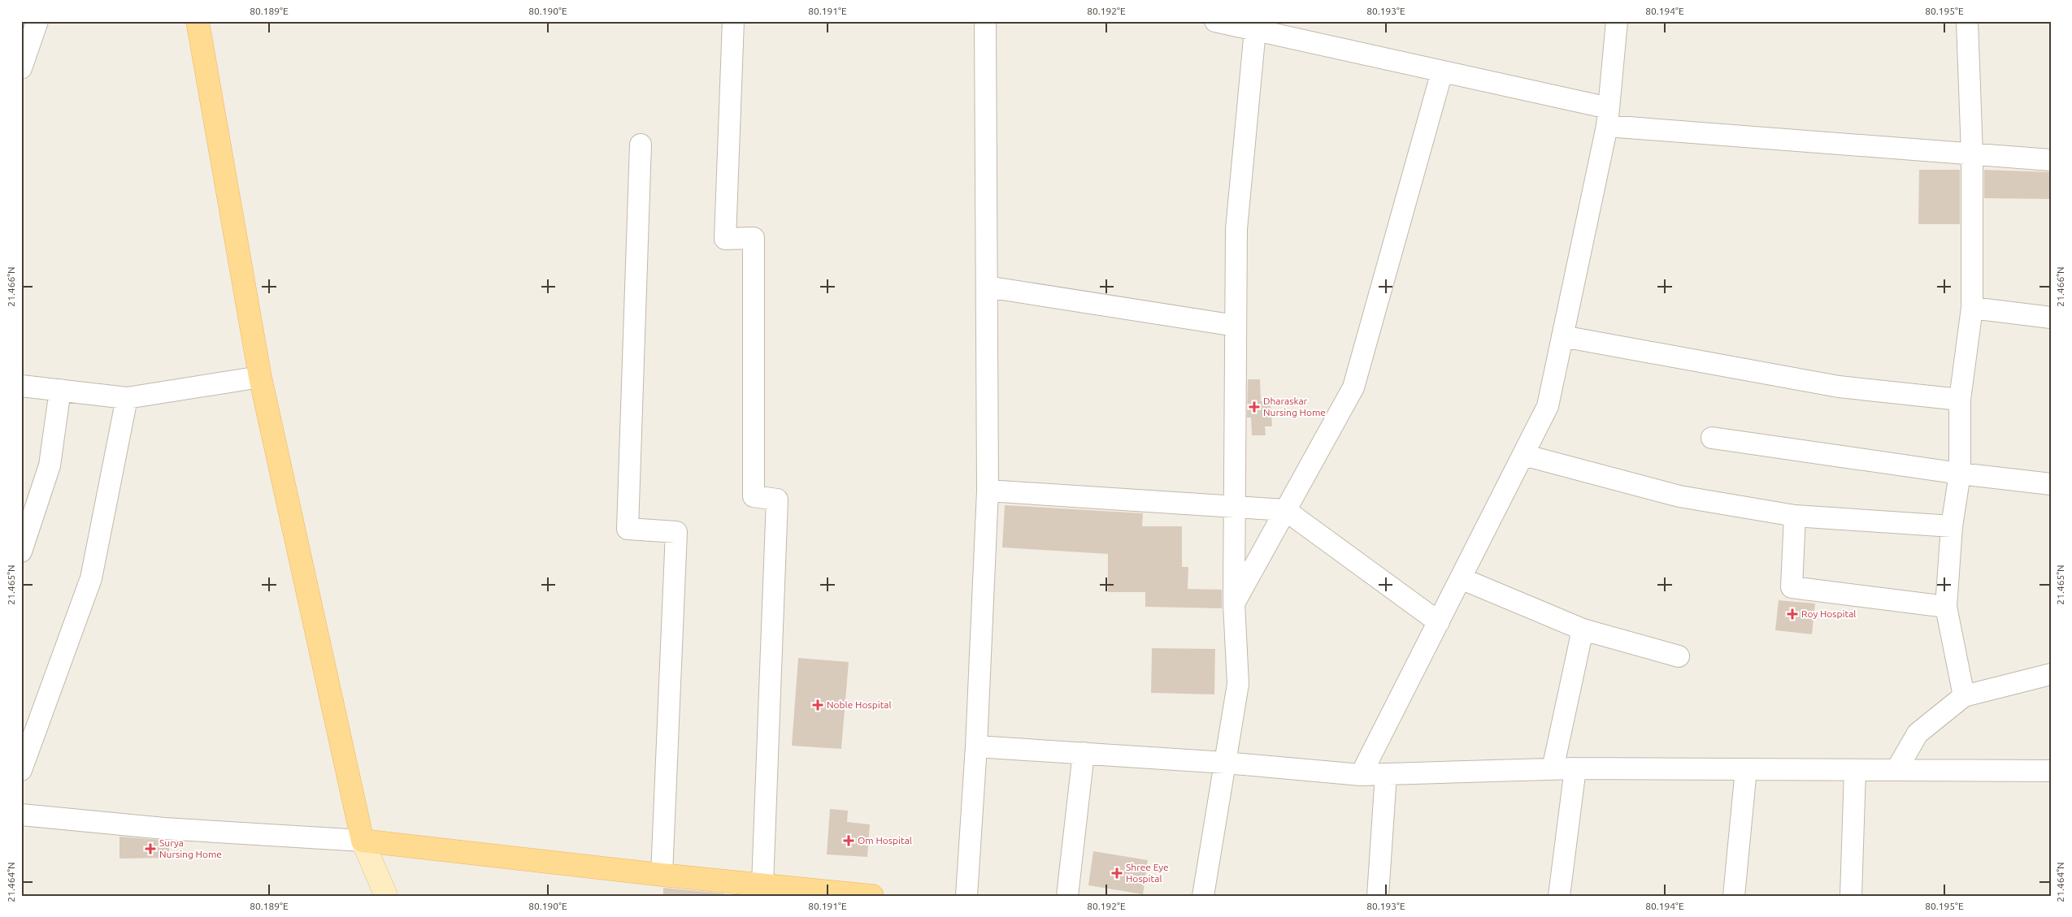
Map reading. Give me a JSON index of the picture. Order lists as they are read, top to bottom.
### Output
{
  "places": {
    "health": [
      "Dharaskar Nursing Home",
      "Roy Hospital",
      "Noble Hospital",
      "Om Hospital",
      "Surya Nursing Home",
      "Shree Eye Hospital"
    ]
  },
  "coordinates": [
    "80.189°E",
    "80.190°E",
    "80.191°E",
    "80.192°E",
    "80.193°E",
    "80.194°E",
    "80.195°E",
    "21.466°N",
    "21.465°N",
    "21.464°N"
  ]
}
